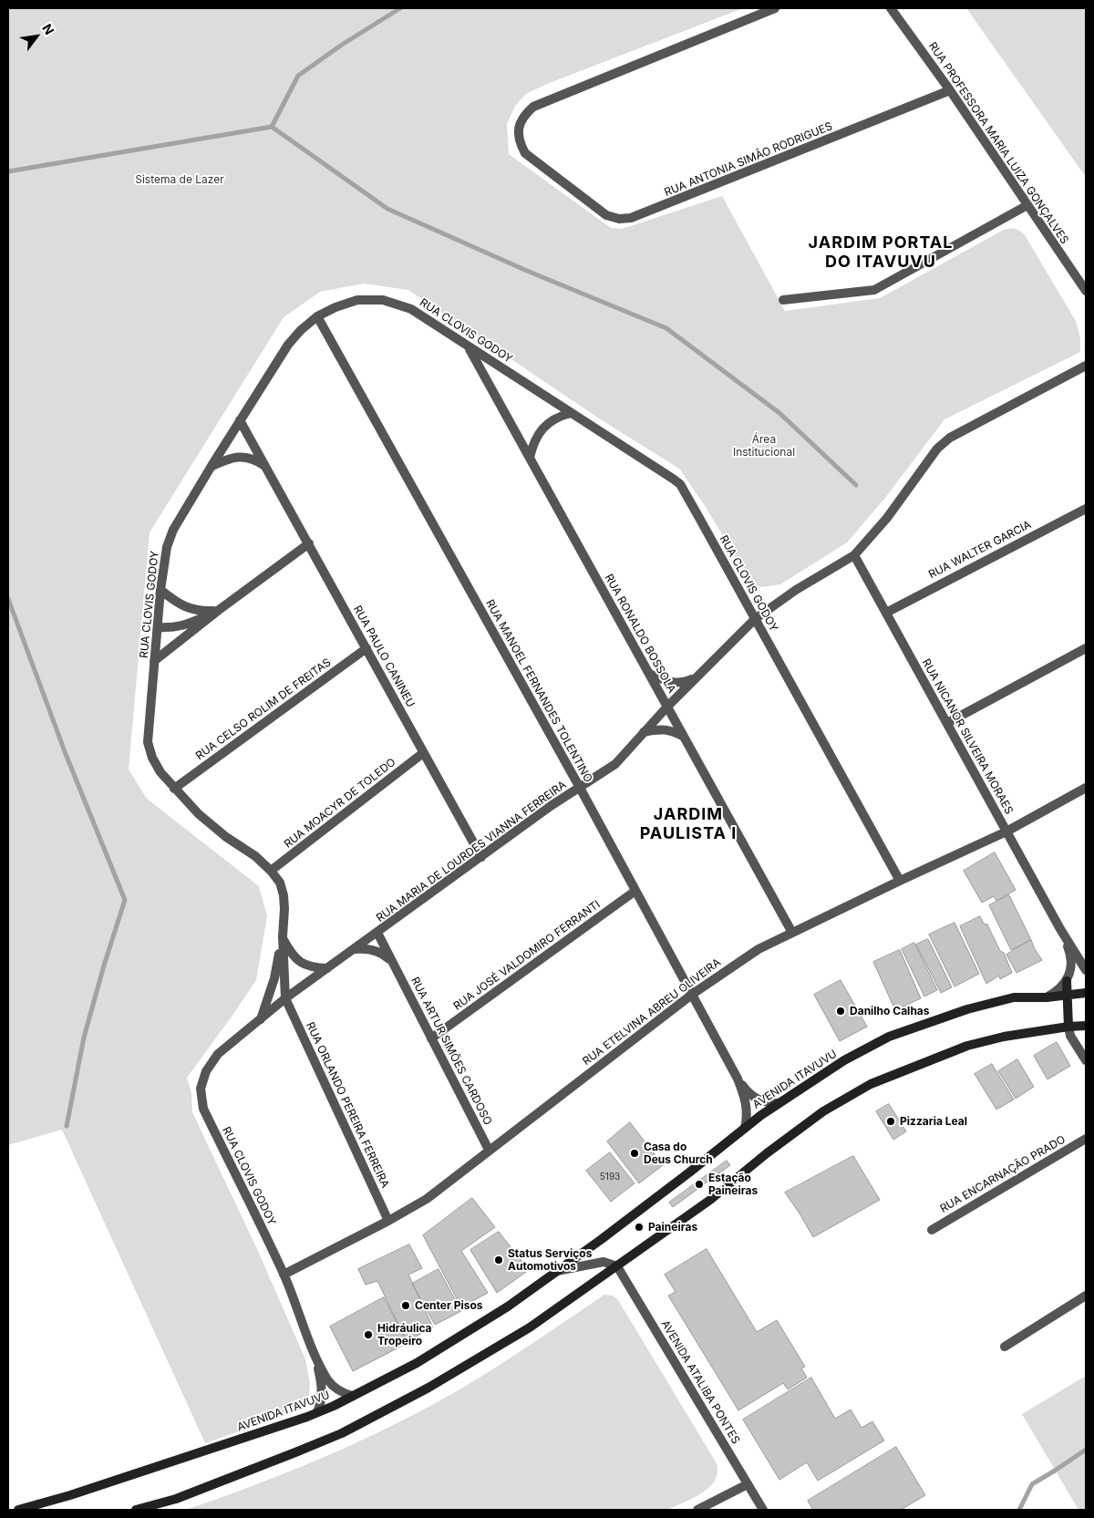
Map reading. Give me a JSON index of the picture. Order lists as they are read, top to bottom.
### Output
{
  "streets": {
    "main road": ["AVENIDA ITAVUVU"],
    "street": [
      "RUA PROFESSORA MARIA LUIZA GONÇALVES",
      "RUA ANTONIA SIMÃO RODRIGUES",
      "RUA CLOVIS GODOY",
      "RUA WALTER GARCIA",
      "RUA RONALDO BOSSOLA",
      "RUA PAULO CANINEU",
      "RUA MANOEL FERNANDES TOLENTINO",
      "RUA CELSO ROLIM DE FREITAS",
      "RUA NICANOR SILVEIRA MORAES",
      "RUA MOACYR DE TOLEDO",
      "RUA MARIA DE LOURDES VIANNA FERREIRA",
      "RUA JOSÉ VALDOMIRO FERRANTI",
      "RUA ETELVINA ABREU OLIVEIRA",
      "RUA ARTUR SIMÕES CARDOSO",
      "RUA ORLANDO PEREIRA FERREIRA",
      "RUA ENCARNAÇÃO PRADO",
      "AVENIDA ATALIBA PONTES"
    ]
  },
  "crossings": [
    ["RUA PROFESSORA MARIA LUIZA GONÇALVES", "RUA ANTONIA SIMÃO RODRIGUES"],
    ["RUA CLOVIS GODOY", "RUA RONALDO BOSSOLA"],
    ["RUA CLOVIS GODOY", "RUA PAULO CANINEU"],
    ["RUA CLOVIS GODOY", "RUA MANOEL FERNANDES TOLENTINO"],
    ["RUA CLOVIS GODOY", "RUA CELSO ROLIM DE FREITAS"],
    ["RUA CLOVIS GODOY", "RUA MOACYR DE TOLEDO"],
    ["RUA CLOVIS GODOY", "RUA MARIA DE LOURDES VIANNA FERREIRA"],
    ["RUA CLOVIS GODOY", "RUA ETELVINA ABREU OLIVEIRA"],
    ["RUA CLOVIS GODOY", "AVENIDA ITAVUVU"],
    ["RUA CLOVIS GODOY", "RUA ORLANDO PEREIRA FERREIRA"],
    ["RUA WALTER GARCIA", "RUA NICANOR SILVEIRA MORAES"],
    ["RUA RONALDO BOSSOLA", "RUA MARIA DE LOURDES VIANNA FERREIRA"],
    ["RUA RONALDO BOSSOLA", "RUA ETELVINA ABREU OLIVEIRA"],
    ["RUA PAULO CANINEU", "RUA CELSO ROLIM DE FREITAS"],
    ["RUA PAULO CANINEU", "RUA MOACYR DE TOLEDO"],
    ["RUA PAULO CANINEU", "RUA MARIA DE LOURDES VIANNA FERREIRA"],
    ["RUA MANOEL FERNANDES TOLENTINO", "RUA MARIA DE LOURDES VIANNA FERREIRA"],
    ["RUA MANOEL FERNANDES TOLENTINO", "RUA JOSÉ VALDOMIRO FERRANTI"],
    ["RUA MANOEL FERNANDES TOLENTINO", "RUA ETELVINA ABREU OLIVEIRA"],
    ["RUA MANOEL FERNANDES TOLENTINO", "AVENIDA ITAVUVU"],
    ["RUA NICANOR SILVEIRA MORAES", "RUA MARIA DE LOURDES VIANNA FERREIRA"],
    ["RUA NICANOR SILVEIRA MORAES", "RUA ETELVINA ABREU OLIVEIRA"],
    ["RUA MARIA DE LOURDES VIANNA FERREIRA", "RUA ARTUR SIMÕES CARDOSO"],
    ["RUA MARIA DE LOURDES VIANNA FERREIRA", "RUA ORLANDO PEREIRA FERREIRA"],
    ["RUA JOSÉ VALDOMIRO FERRANTI", "RUA ARTUR SIMÕES CARDOSO"],
    ["RUA ETELVINA ABREU OLIVEIRA", "RUA ARTUR SIMÕES CARDOSO"],
    ["RUA ETELVINA ABREU OLIVEIRA", "RUA ORLANDO PEREIRA FERREIRA"],
    ["AVENIDA ITAVUVU", "AVENIDA ATALIBA PONTES"]
  ],
  "districts": ["JARDIM PORTAL DO ITAVUVU", "JARDIM PAULISTA I"],
  "parks": ["Sistema de Lazer", "Área Institucional"],
  "places": [
    "Danilho Calhas",
    "Pizzaria Leal",
    "Casa do Deus Church",
    "Estação Paineiras",
    "Paineiras",
    "Status Serviços Automotivos",
    "Center Pisos",
    "Hidráulica Tropeiro"
  ],
  "house_numbers": ["5193"],
  "north": "top right"
}
